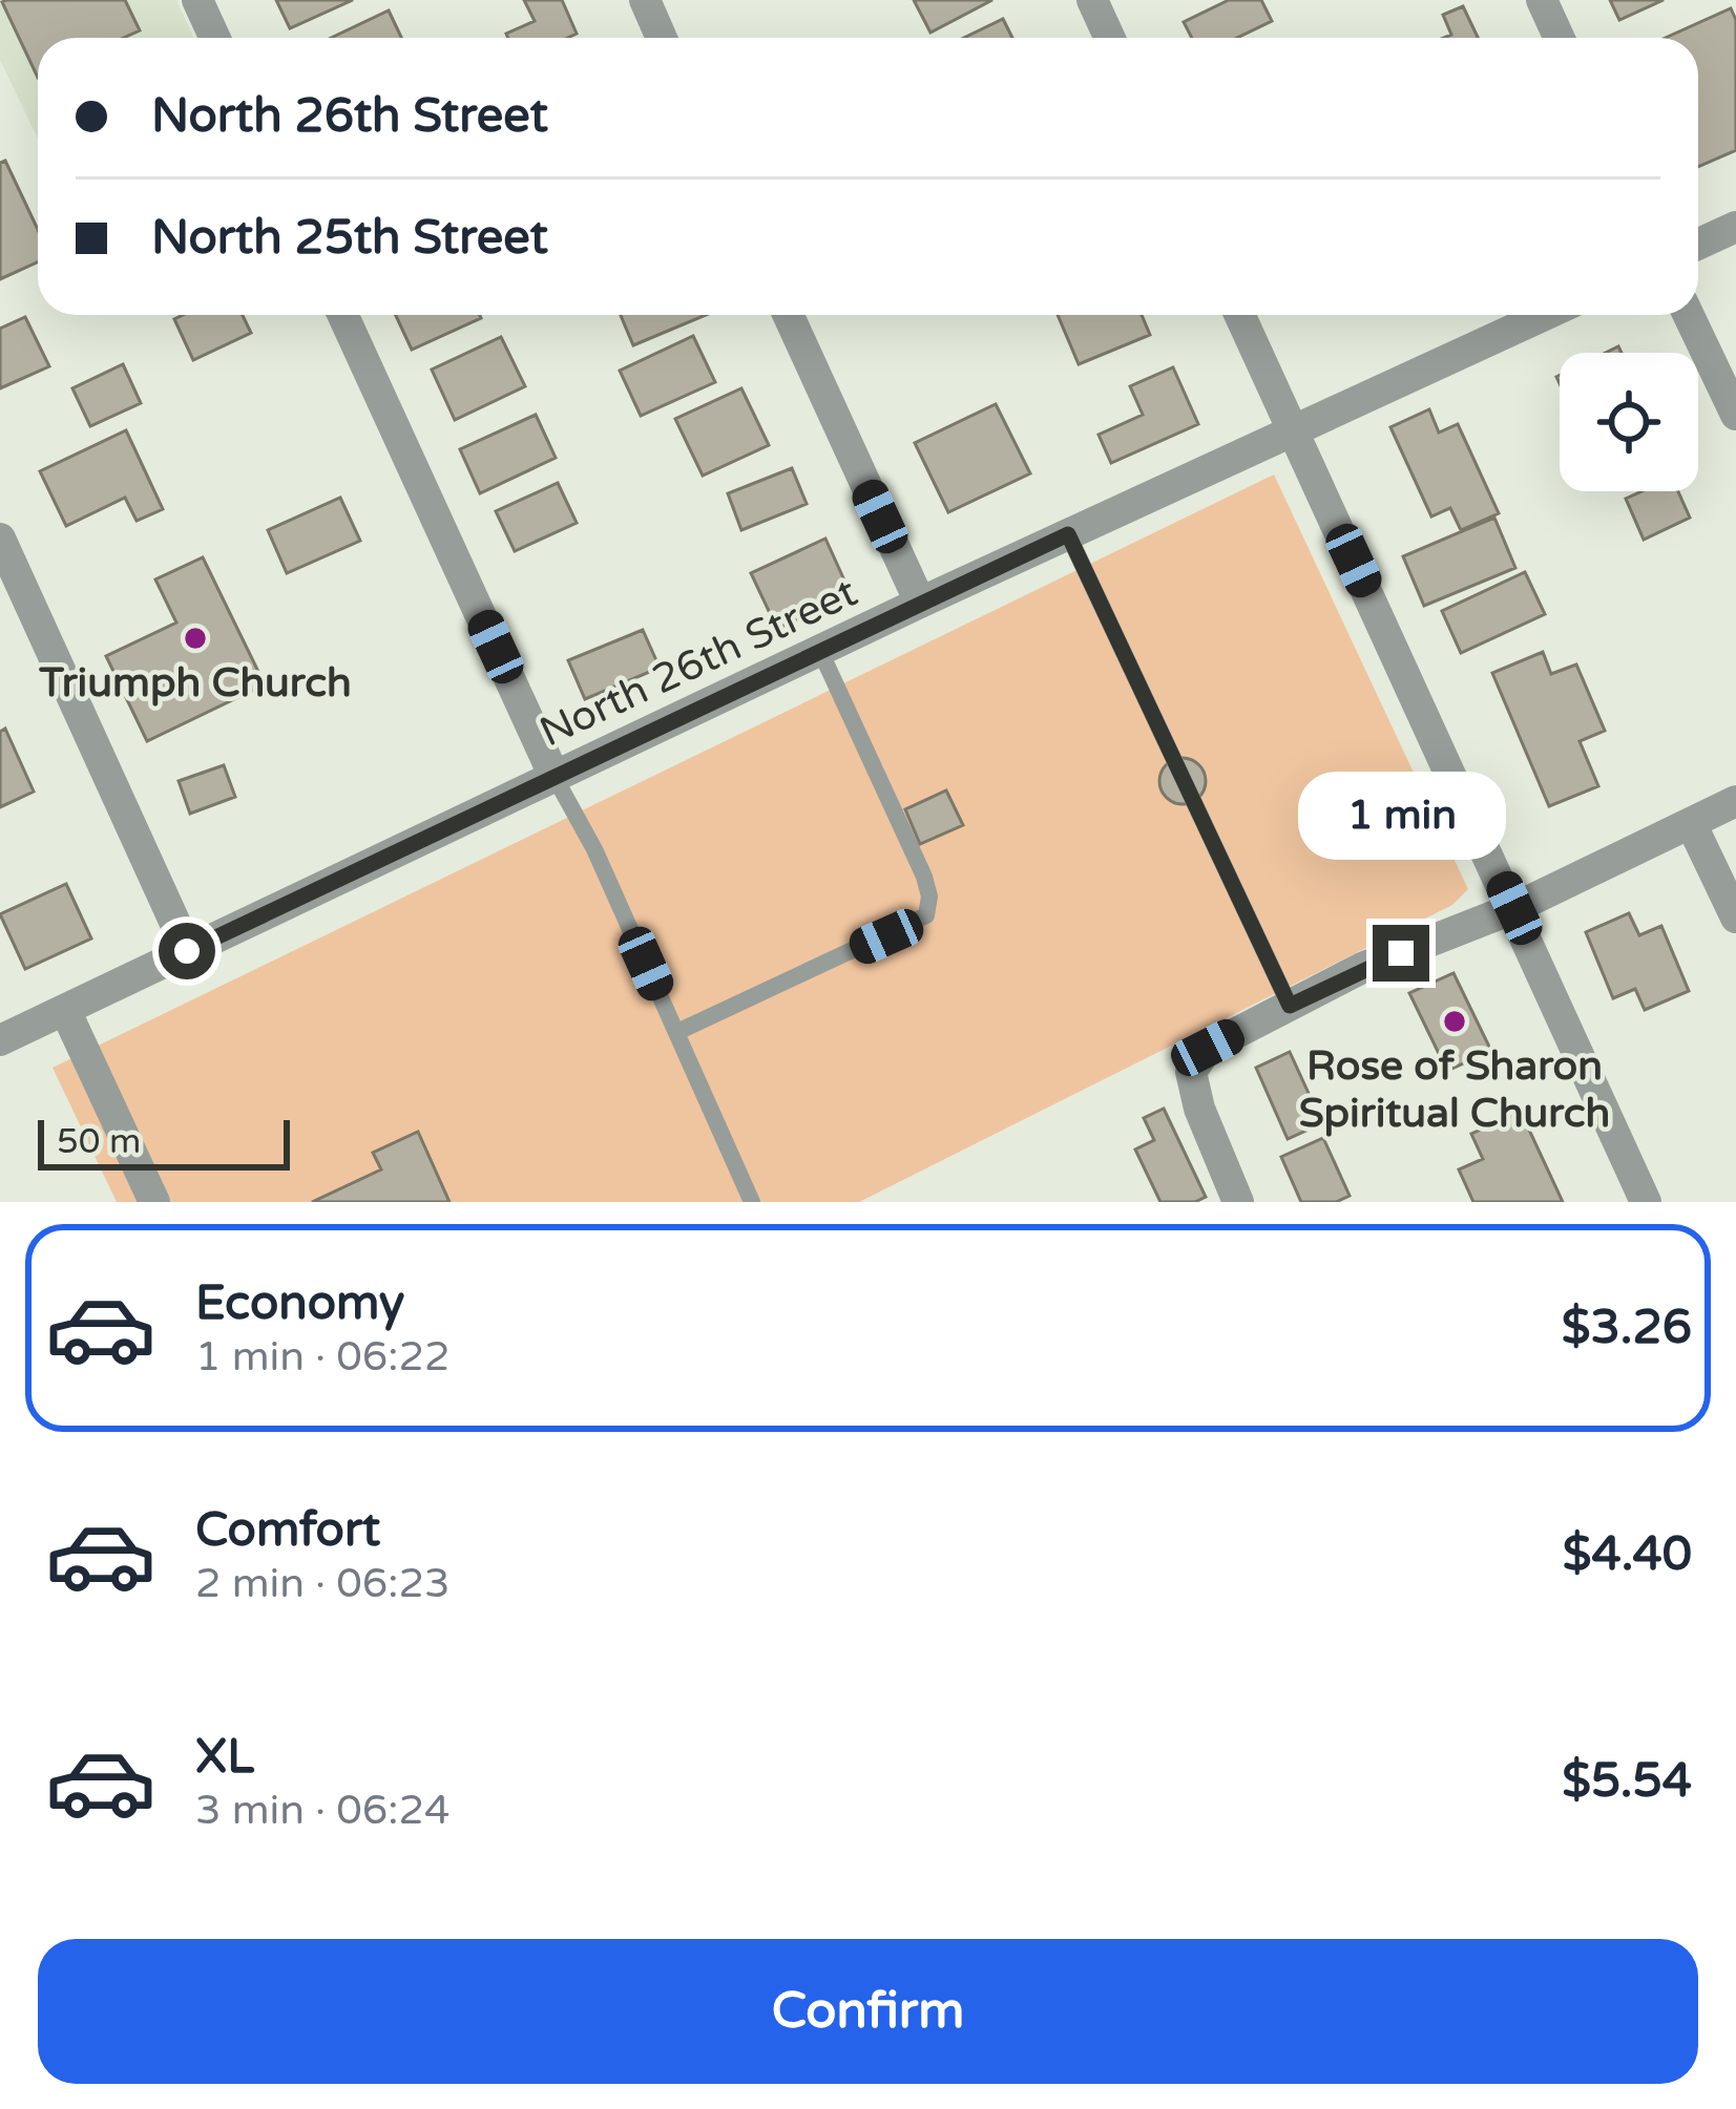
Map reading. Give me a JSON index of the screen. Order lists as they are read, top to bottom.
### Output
{
  "streets": {
    "street": ["North 26th Street"]
  },
  "places": ["Triumph Church", "Rose of Sharon Spiritual Church"],
  "scale_bar": "50 m",
  "page": {
    "banner": ["North 26th Street", "North 25th Street"],
    "bubble": "1 min",
    "scale": "50 m",
    "list": [
      {
        "name": "Economy",
        "note": "1 min · 06:22",
        "value": "$3.26"
      },
      {
        "name": "Comfort",
        "note": "2 min · 06:23",
        "value": "$4.40"
      },
      {
        "name": "XL",
        "note": "3 min · 06:24",
        "value": "$5.54"
      }
    ],
    "buttons": "Confirm"
  }
}
